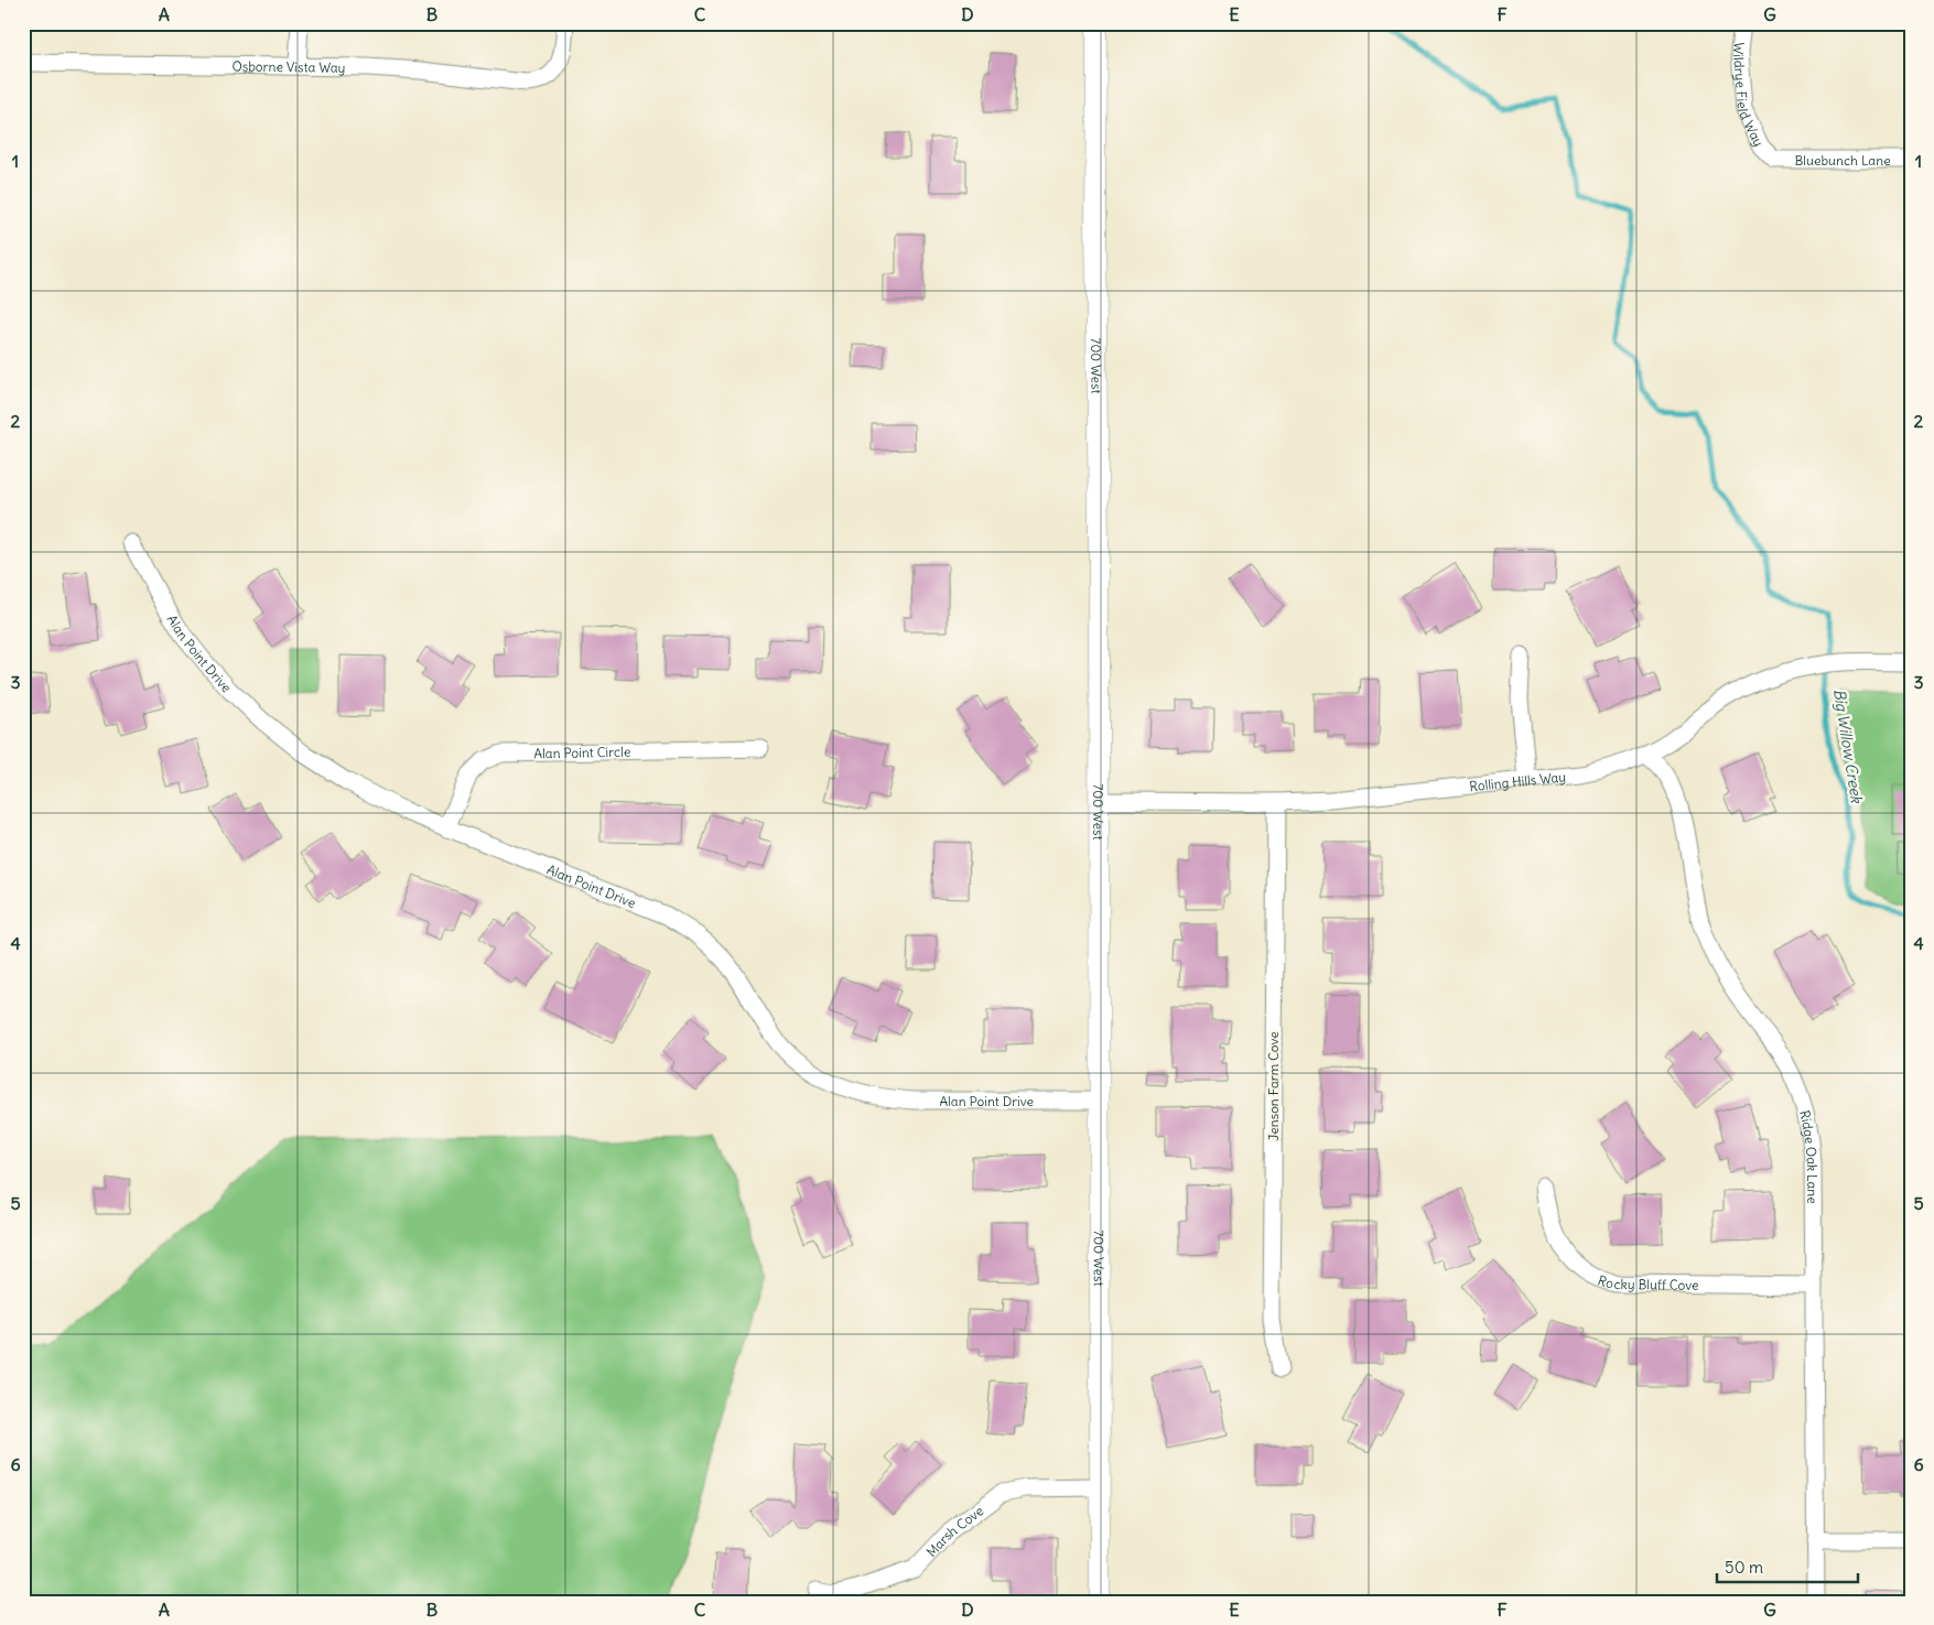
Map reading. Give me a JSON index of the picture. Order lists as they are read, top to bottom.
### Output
{
  "streets": {
    "street": [
      "Osborne Vista Way",
      "Wildrye Field Way",
      "Bluebunch Lane",
      "700 West",
      "Alan Point Drive",
      "Alan Point Circle",
      "Rolling Hills Way",
      "Jenson Farm Cove",
      "Ridge Oak Lane",
      "Rocky Bluff Cove",
      "Marsh Cove"
    ]
  },
  "crossings": [
    ["Wildrye Field Way", "Bluebunch Lane"],
    ["700 West", "Alan Point Drive"],
    ["700 West", "Rolling Hills Way"],
    ["700 West", "Marsh Cove"],
    ["Alan Point Drive", "Alan Point Circle"],
    ["Rolling Hills Way", "Jenson Farm Cove"],
    ["Rolling Hills Way", "Ridge Oak Lane"],
    ["Ridge Oak Lane", "Rocky Bluff Cove"]
  ],
  "water": ["Big Willow Creek"],
  "scale_bar": "50 m",
  "grid": {
    "columns": [
      "A",
      "B",
      "C",
      "D",
      "E",
      "F",
      "G"
    ],
    "rows": [
      "1",
      "2",
      "3",
      "4",
      "5",
      "6"
    ]
  }
}
